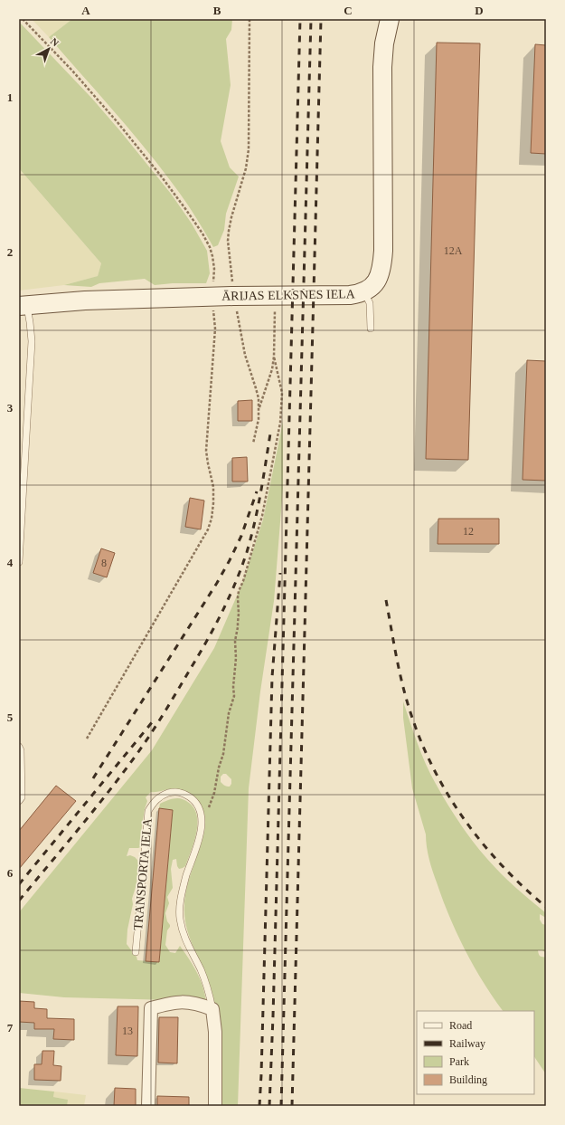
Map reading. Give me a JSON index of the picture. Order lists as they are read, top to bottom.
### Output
{
  "streets": {
    "street": ["ĀRIJAS ELKSNES IELA", "TRANSPORTA IELA"]
  },
  "house_numbers": [
    "12A",
    "12",
    "8",
    "13"
  ],
  "legend": [
    "Road",
    "Railway",
    "Park",
    "Building"
  ],
  "north": "top right",
  "grid": {
    "columns": [
      "A",
      "B",
      "C",
      "D"
    ],
    "rows": [
      "1",
      "2",
      "3",
      "4",
      "5",
      "6",
      "7"
    ]
  }
}
